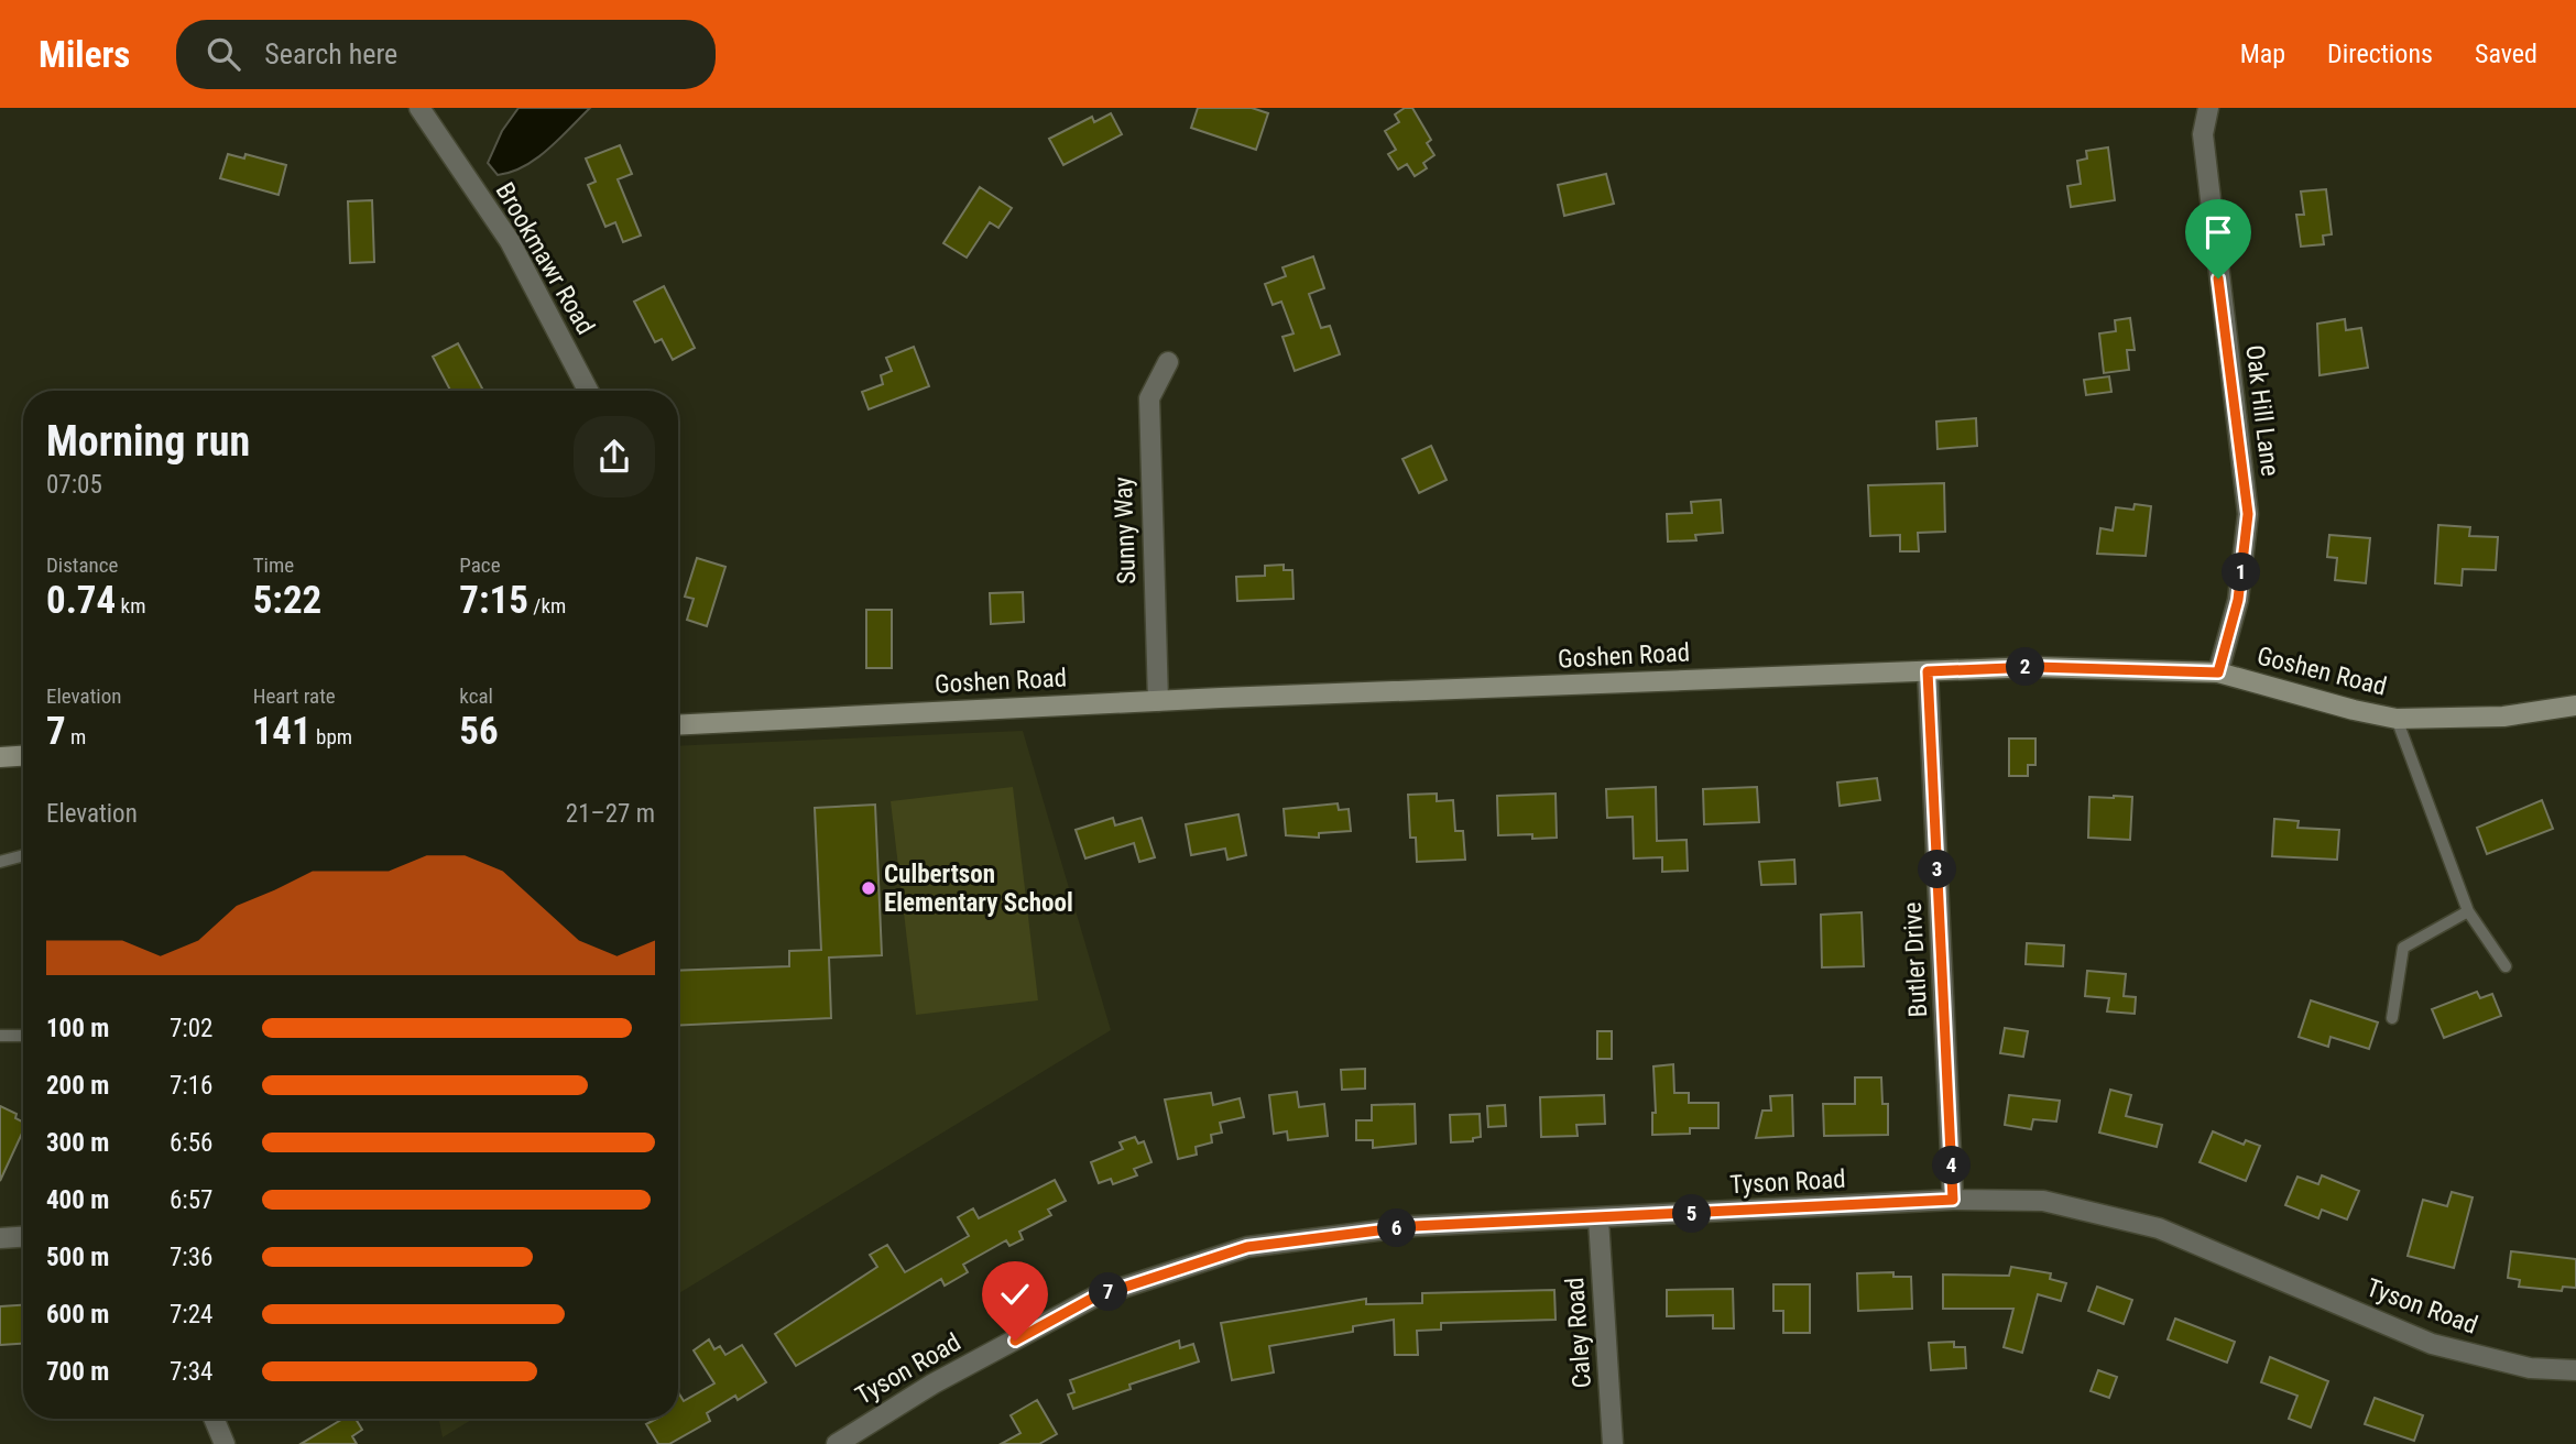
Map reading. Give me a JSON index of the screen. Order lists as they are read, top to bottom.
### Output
{
  "streets": {
    "street": [
      "Brookmawr Road",
      "Oak Hill Lane",
      "Sunny Way",
      "Goshen Road",
      "Butler Drive",
      "Tyson Road",
      "Caley Road"
    ]
  },
  "crossings": [
    ["Oak Hill Lane", "Goshen Road"],
    ["Sunny Way", "Goshen Road"],
    ["Goshen Road", "Butler Drive"],
    ["Butler Drive", "Tyson Road"],
    ["Tyson Road", "Caley Road"]
  ],
  "places": ["Culbertson Elementary School"],
  "page": {
    "header": "Milers",
    "search": "Search here",
    "nav": ["Map", "Directions", "Saved"],
    "heading": ["Morning run", "07:05"],
    "stats": [
      ["Distance", "0.74 km"],
      ["Time", "5:22"],
      ["Pace", "7:15 /km"],
      ["Elevation", "7 m"],
      ["Heart rate", "141 bpm"],
      ["kcal", "56"]
    ],
    "pins": [
      "1",
      "2",
      "3",
      "4",
      "5",
      "6",
      "7"
    ],
    "chart": ["Elevation", "21–27 m"],
    "list": [
      {
        "name": "100 m",
        "note": "7:02"
      },
      {
        "name": "200 m",
        "note": "7:16"
      },
      {
        "name": "300 m",
        "note": "6:56"
      },
      {
        "name": "400 m",
        "note": "6:57"
      },
      {
        "name": "500 m",
        "note": "7:36"
      },
      {
        "name": "600 m",
        "note": "7:24"
      },
      {
        "name": "700 m",
        "note": "7:34"
      }
    ]
  }
}
